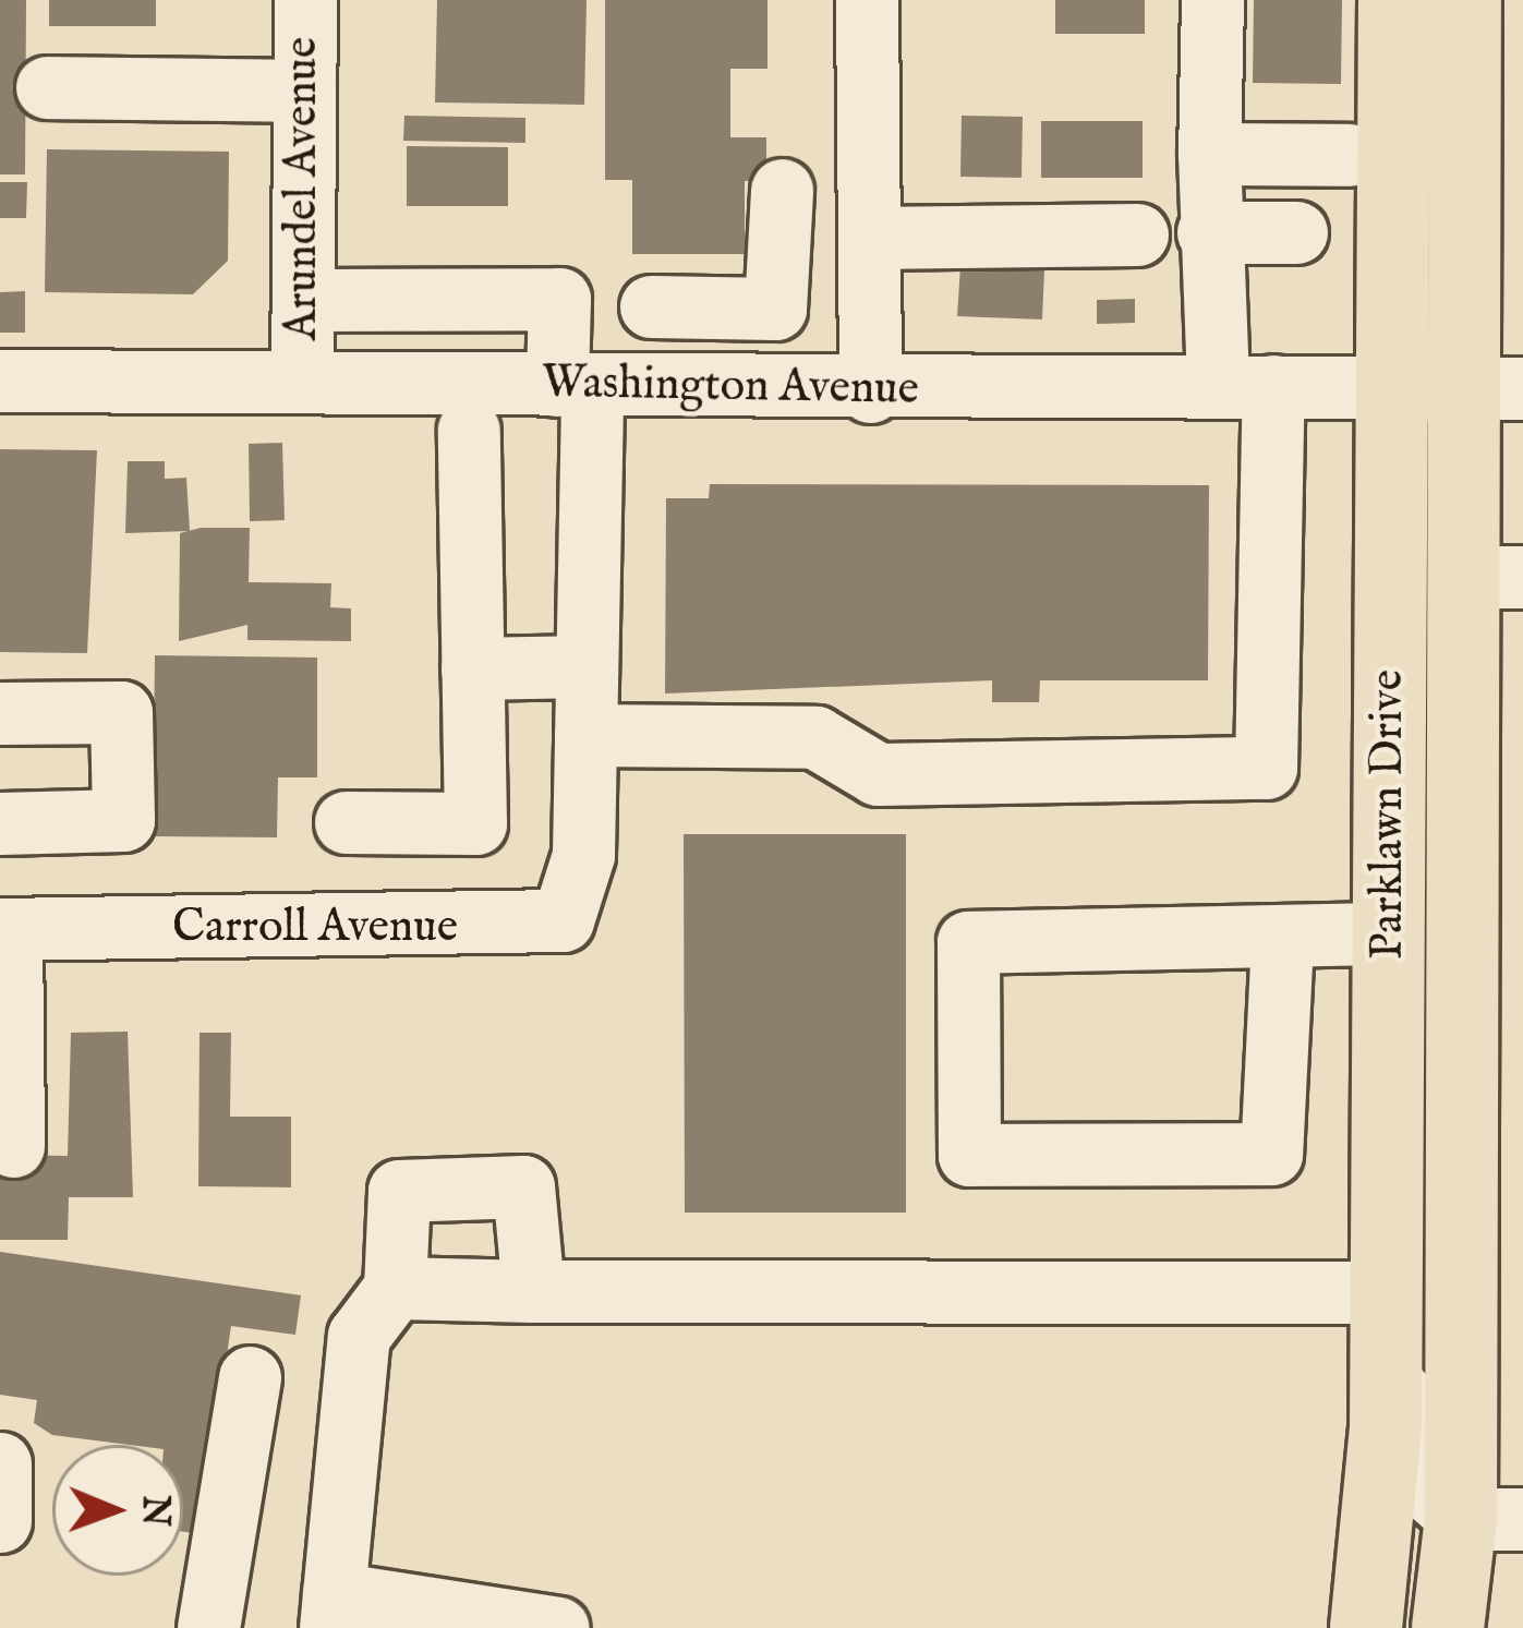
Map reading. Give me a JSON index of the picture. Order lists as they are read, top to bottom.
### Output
{
  "streets": {
    "main road": ["Parklawn Drive"],
    "street": ["Arundel Avenue", "Washington Avenue", "Carroll Avenue"]
  },
  "crossings": [
    ["Arundel Avenue", "Washington Avenue"],
    ["Washington Avenue", "Parklawn Drive"]
  ],
  "north": "right"
}
